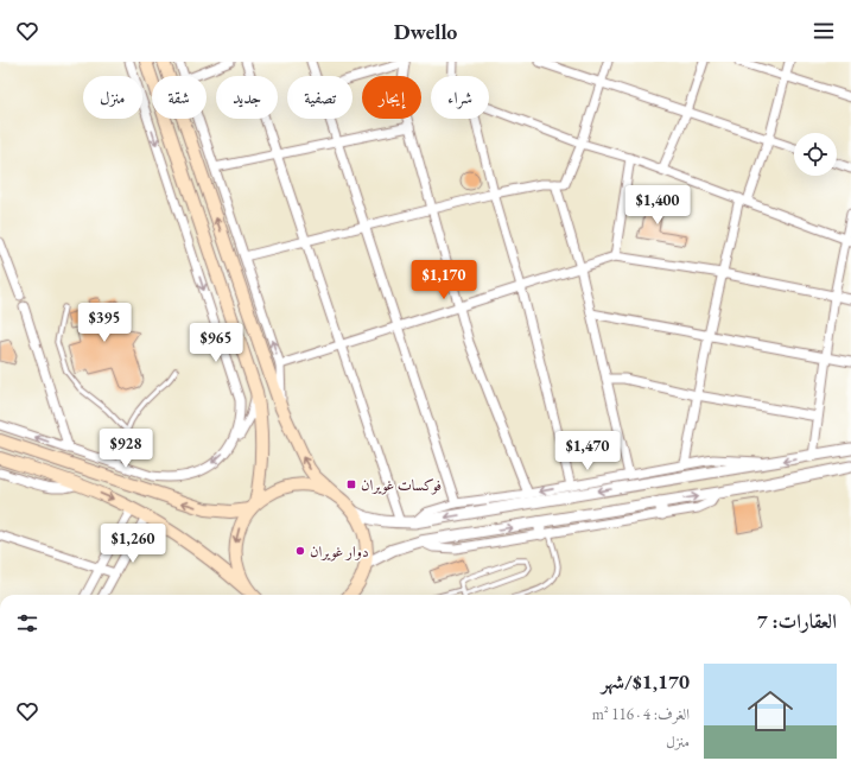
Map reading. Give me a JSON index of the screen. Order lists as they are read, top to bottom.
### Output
{
  "places": {
    "transit": ["فوكسات غويران"],
    "other": ["دوار غويران"]
  },
  "page": {
    "header": "Dwello",
    "chip": [
      "شراء",
      "إيجار",
      "تصفية",
      "جديد",
      "شقة",
      "منزل"
    ],
    "price": [
      "$1,400",
      "$1,170",
      "$395",
      "$965",
      "$928",
      "$1,470",
      "$1,260"
    ],
    "heading": "العقارات: 7",
    "list": [
      {
        "name": "$1,170/شهر",
        "note": "الغرف: 4 · 116 m² · منزل"
      }
    ]
  }
}
